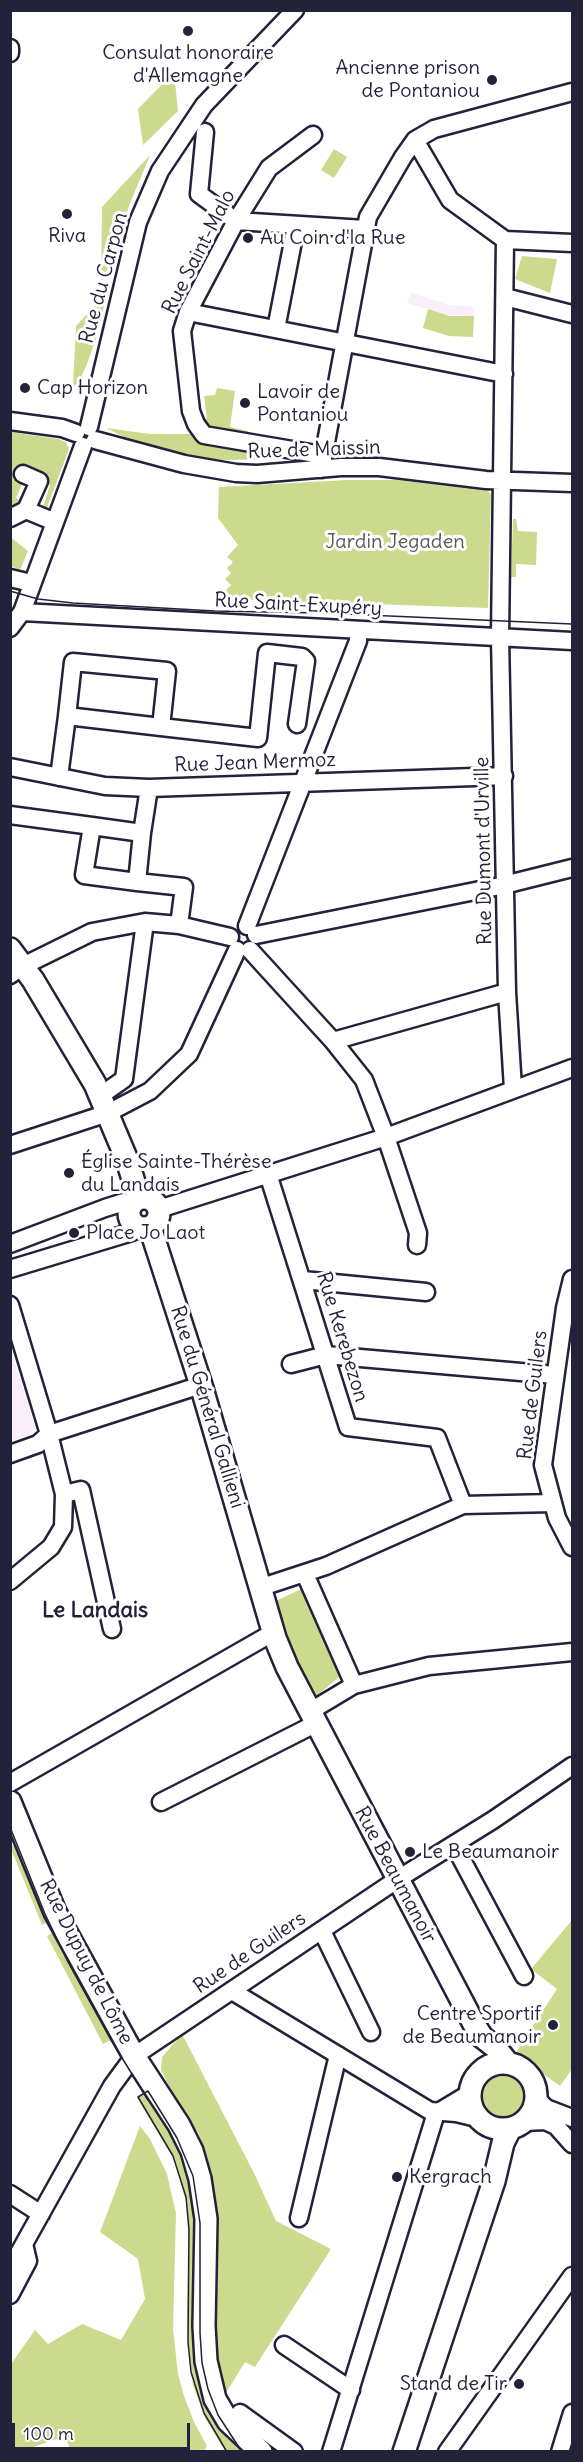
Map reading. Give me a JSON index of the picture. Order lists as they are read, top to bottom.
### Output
{
  "streets": {
    "main road": ["Rue du Général Gallieni", "Rue Beaumanoir", "Rue Dupuy de Lôme"],
    "street": [
      "Rue Saint-Malo",
      "Rue du Carpon",
      "Rue de Maissin",
      "Rue Saint-Exupéry",
      "Rue Jean Mermoz",
      "Rue Dumont d'Urville",
      "Rue Kerebezon",
      "Rue de Guilers"
    ]
  },
  "crossings": [
    ["Rue Saint-Malo", "Rue de Maissin"],
    ["Rue du Carpon", "Rue de Maissin"],
    ["Rue du Carpon", "Rue Saint-Exupéry"],
    ["Rue de Maissin", "Rue Dumont d'Urville"],
    ["Rue Saint-Exupéry", "Rue Dumont d'Urville"],
    ["Rue Jean Mermoz", "Rue Dumont d'Urville"],
    ["Rue de Guilers", "Rue Beaumanoir"],
    ["Rue de Guilers", "Rue Dupuy de Lôme"],
    ["Rue du Général Gallieni", "Rue Beaumanoir"]
  ],
  "districts": ["Le Landais"],
  "parks": ["Jardin Jegaden"],
  "places": [
    "Consulat honoraire d'Allemagne",
    "Ancienne prison de Pontaniou",
    "Riva",
    "Au Coin d'la Rue",
    "Cap Horizon",
    "Lavoir de Pontaniou",
    "Église Sainte-Thérèse du Landais",
    "Place Jo Laot",
    "Le Beaumanoir",
    "Centre Sportif de Beaumanoir",
    "Kergrach",
    "Stand de Tir"
  ],
  "scale_bar": "100 m"
}
